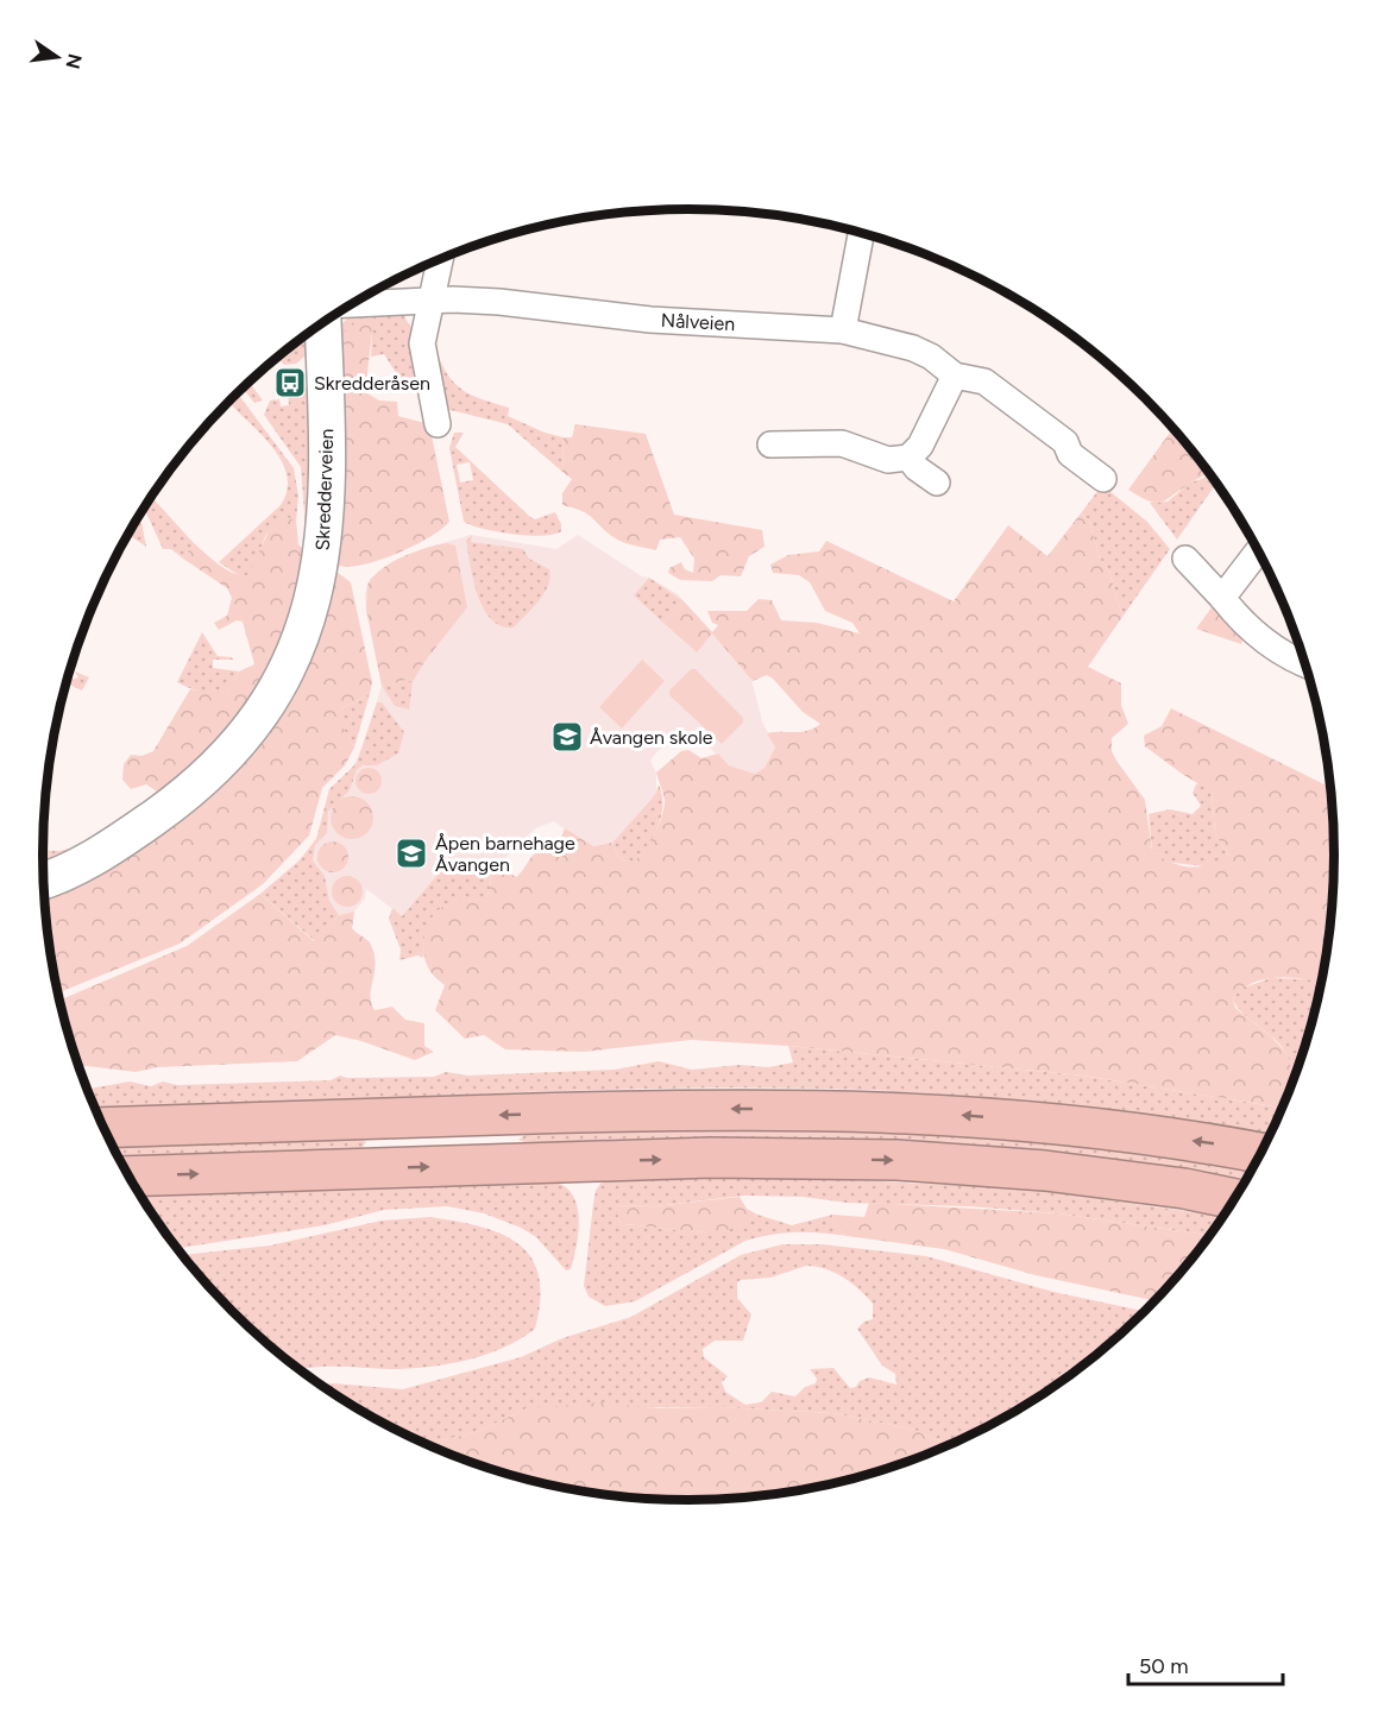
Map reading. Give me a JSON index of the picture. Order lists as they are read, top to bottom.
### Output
{
  "streets": {
    "street": ["Nålveien", "Skredderveien"]
  },
  "places": {
    "bus stop": ["Skredderåsen"],
    "school or university": ["Åvangen skole", "Åpen barnehage Åvangen"]
  },
  "scale_bar": "50 m",
  "north": "right"
}
